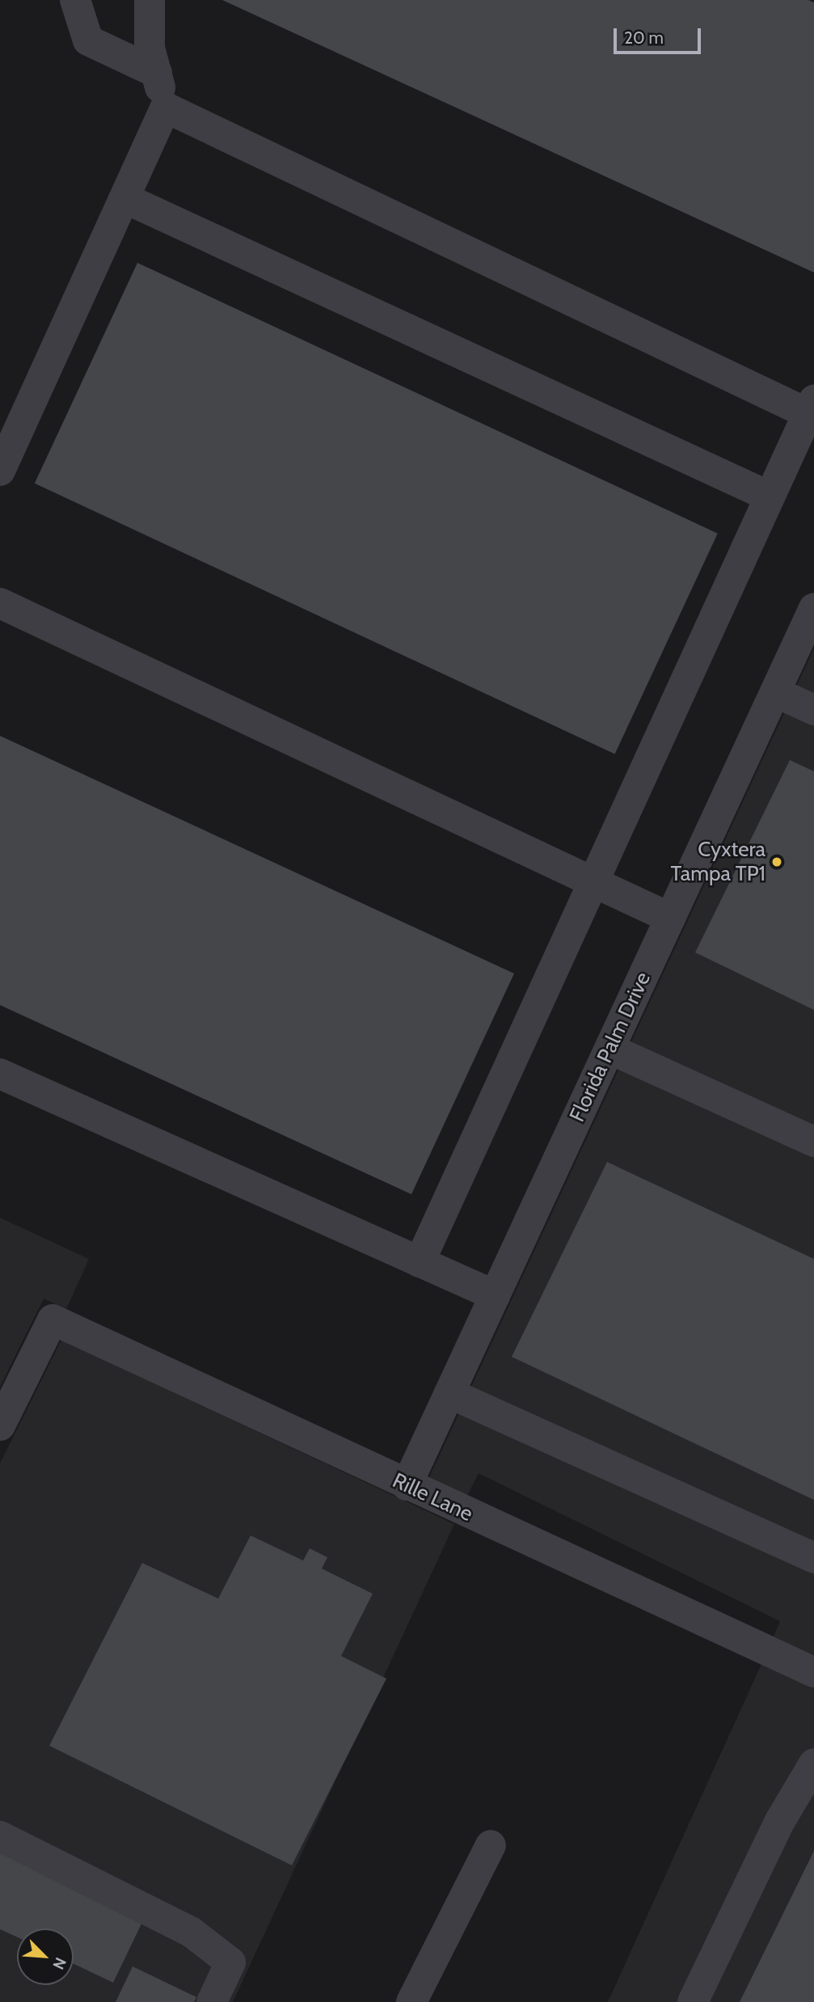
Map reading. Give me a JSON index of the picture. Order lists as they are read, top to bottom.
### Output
{
  "streets": {
    "street": ["Florida Palm Drive", "Rille Lane"]
  },
  "crossings": [
    ["Florida Palm Drive", "Rille Lane"]
  ],
  "places": ["Cyxtera Tampa TP1"],
  "scale_bar": "20 m",
  "north": "bottom right"
}
